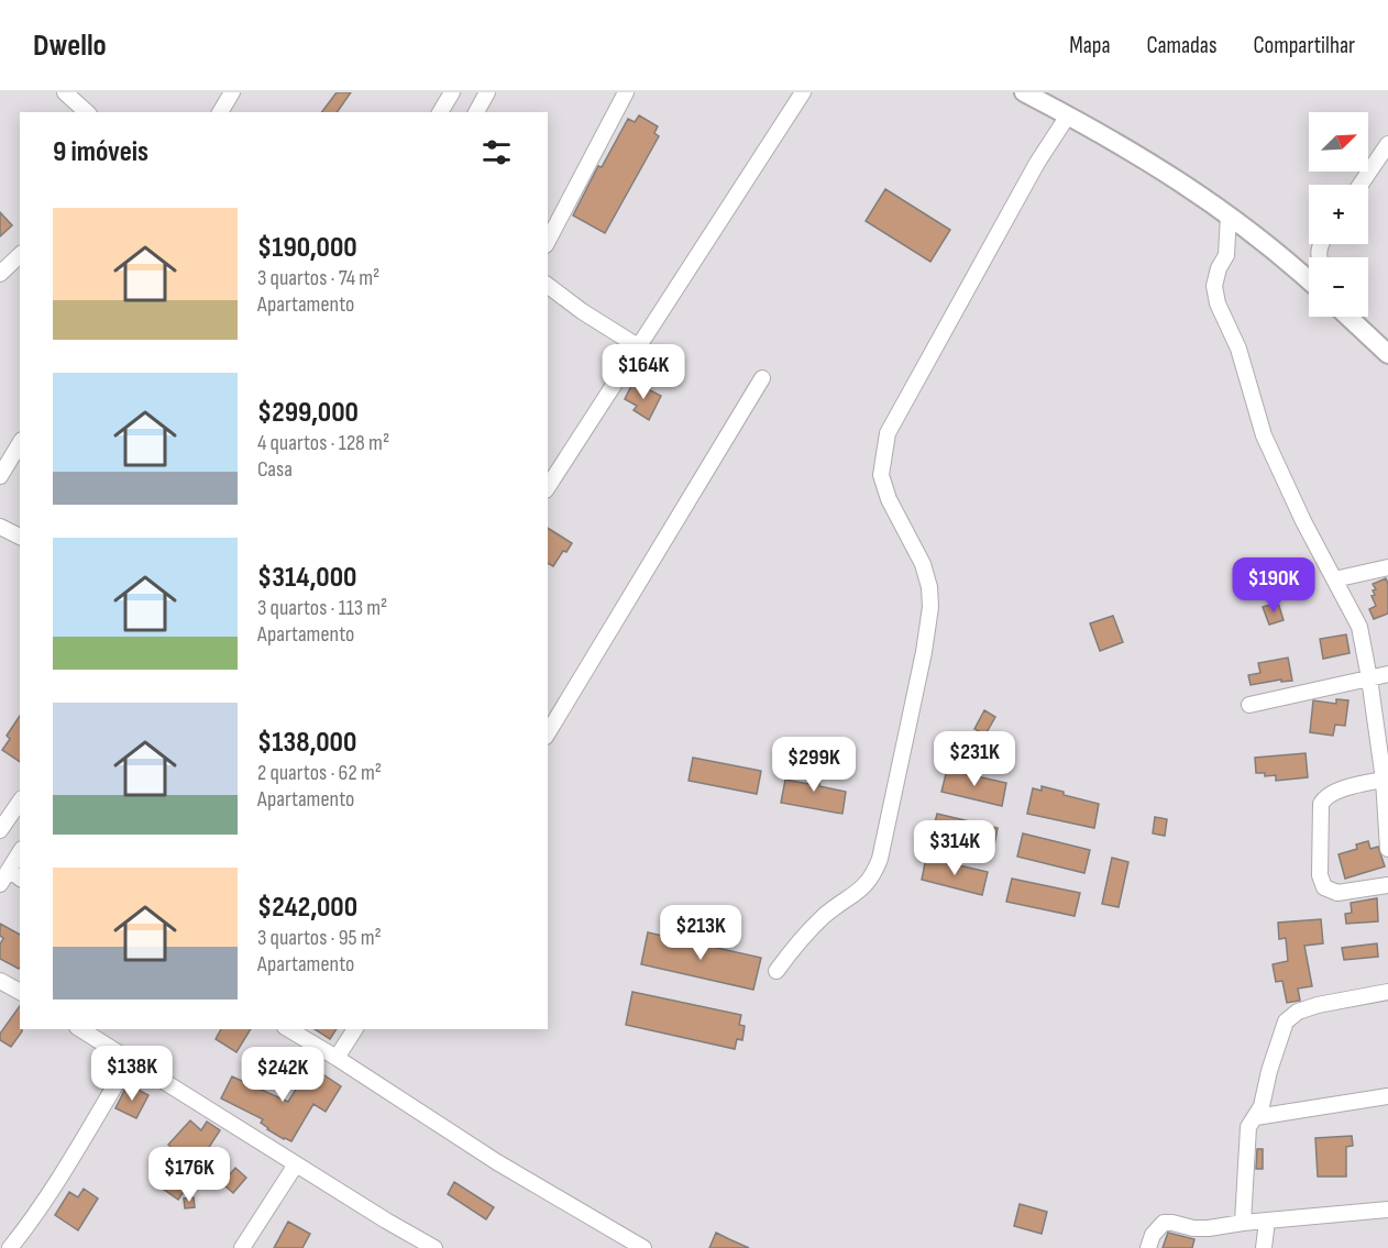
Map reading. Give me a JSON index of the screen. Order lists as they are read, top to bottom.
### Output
{
  "north": "top right",
  "page": {
    "header": "Dwello",
    "nav": ["Mapa", "Camadas", "Compartilhar"],
    "map_buttons": ["+", "−"],
    "heading": "9 imóveis",
    "list": [
      {
        "name": "$190,000",
        "note": "3 quartos · 74 m² · Apartamento"
      },
      {
        "name": "$299,000",
        "note": "4 quartos · 128 m² · Casa"
      },
      {
        "name": "$314,000",
        "note": "3 quartos · 113 m² · Apartamento"
      },
      {
        "name": "$138,000",
        "note": "2 quartos · 62 m² · Apartamento"
      },
      {
        "name": "$242,000",
        "note": "3 quartos · 95 m² · Apartamento"
      }
    ],
    "price": [
      "$164K",
      "$190K",
      "$231K",
      "$299K",
      "$314K",
      "$213K",
      "$138K",
      "$242K",
      "$176K"
    ]
  }
}
